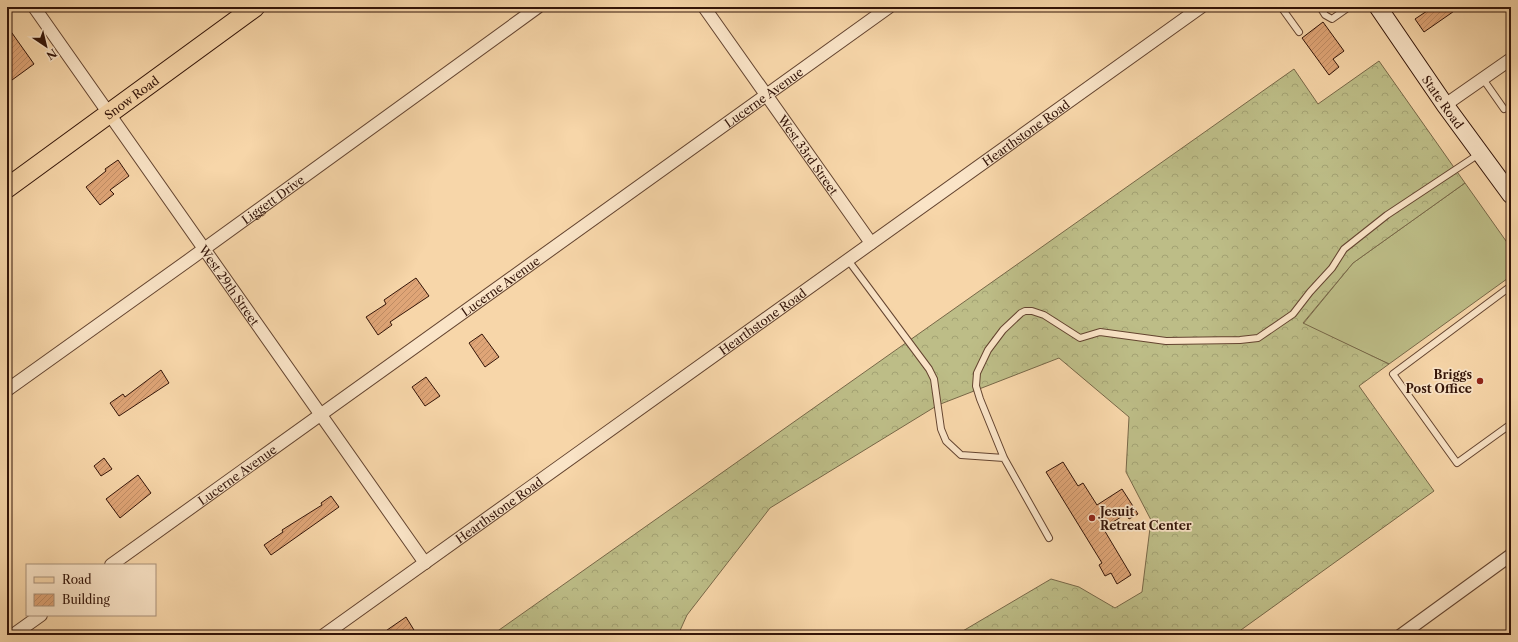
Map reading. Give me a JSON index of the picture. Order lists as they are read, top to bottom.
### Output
{
  "streets": {
    "main road": ["Snow Road", "State Road"],
    "street": [
      "Lucerne Avenue",
      "Hearthstone Road",
      "West 33rd Street",
      "Liggett Drive",
      "West 29th Street"
    ]
  },
  "crossings": [
    ["Snow Road", "West 29th Street"],
    ["Lucerne Avenue", "West 33rd Street"],
    ["Lucerne Avenue", "West 29th Street"],
    ["Hearthstone Road", "West 33rd Street"],
    ["Hearthstone Road", "West 29th Street"],
    ["Liggett Drive", "West 29th Street"]
  ],
  "places": ["Briggs Post Office", "Jesuit Retreat Center"],
  "legend": ["Road", "Building"],
  "north": "bottom right"
}
